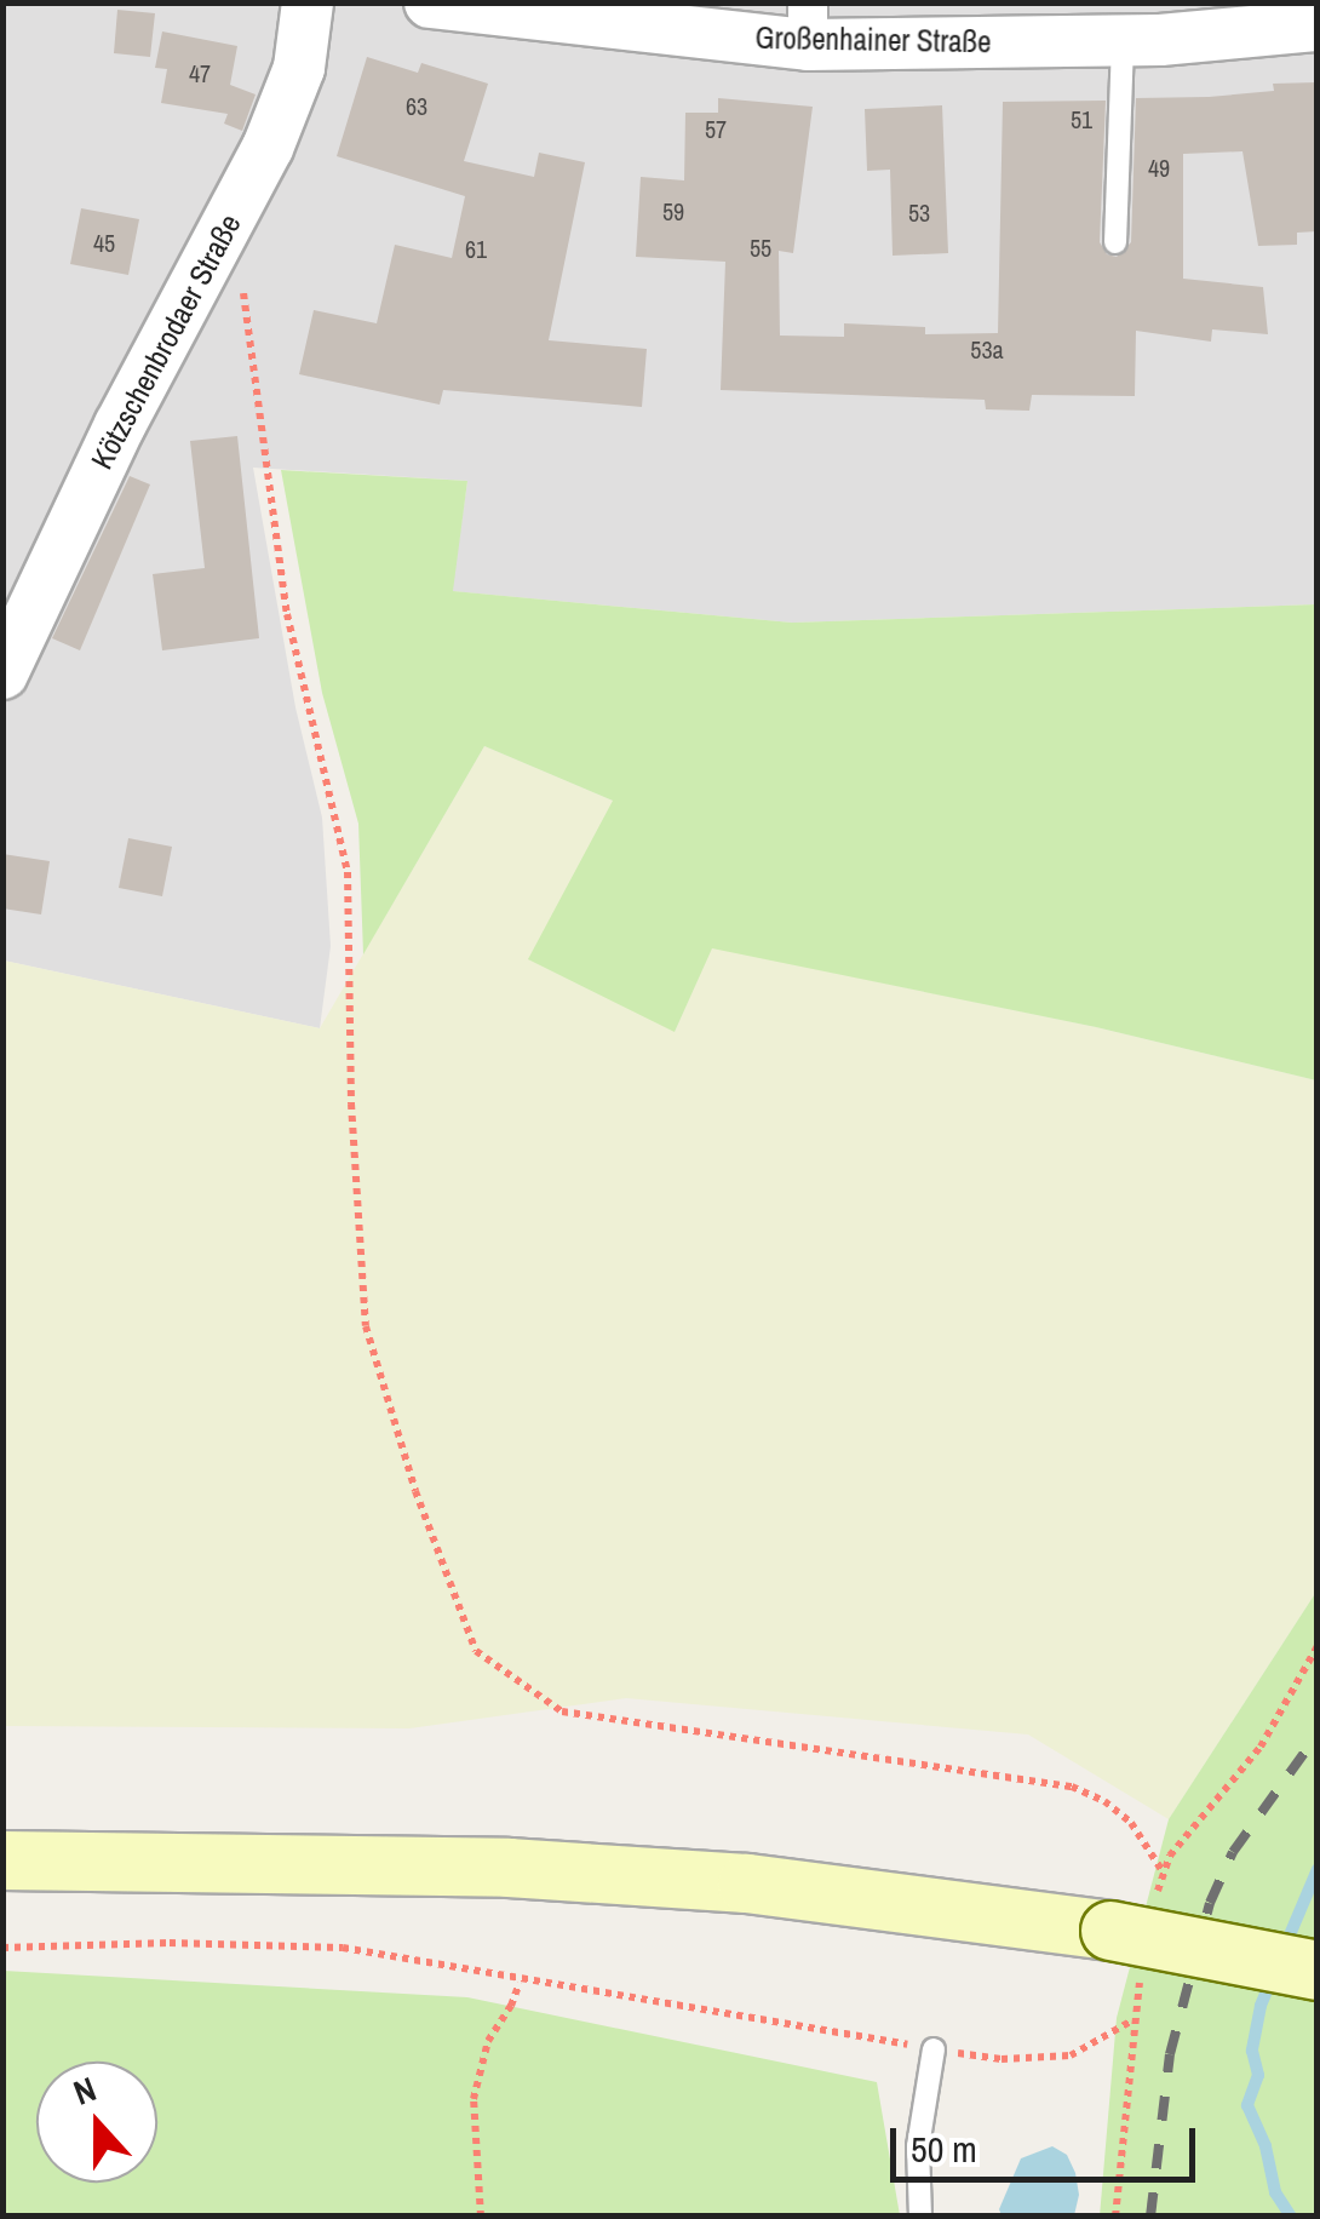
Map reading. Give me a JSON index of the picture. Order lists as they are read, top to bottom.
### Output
{
  "streets": {
    "street": ["Großenhainer Straße", "Kötzschenbrodaer Straße"]
  },
  "house_numbers": [
    "47",
    "63",
    "51",
    "57",
    "49",
    "59",
    "53",
    "45",
    "55",
    "61",
    "53a"
  ],
  "scale_bar": "50 m",
  "north": "top"
}
